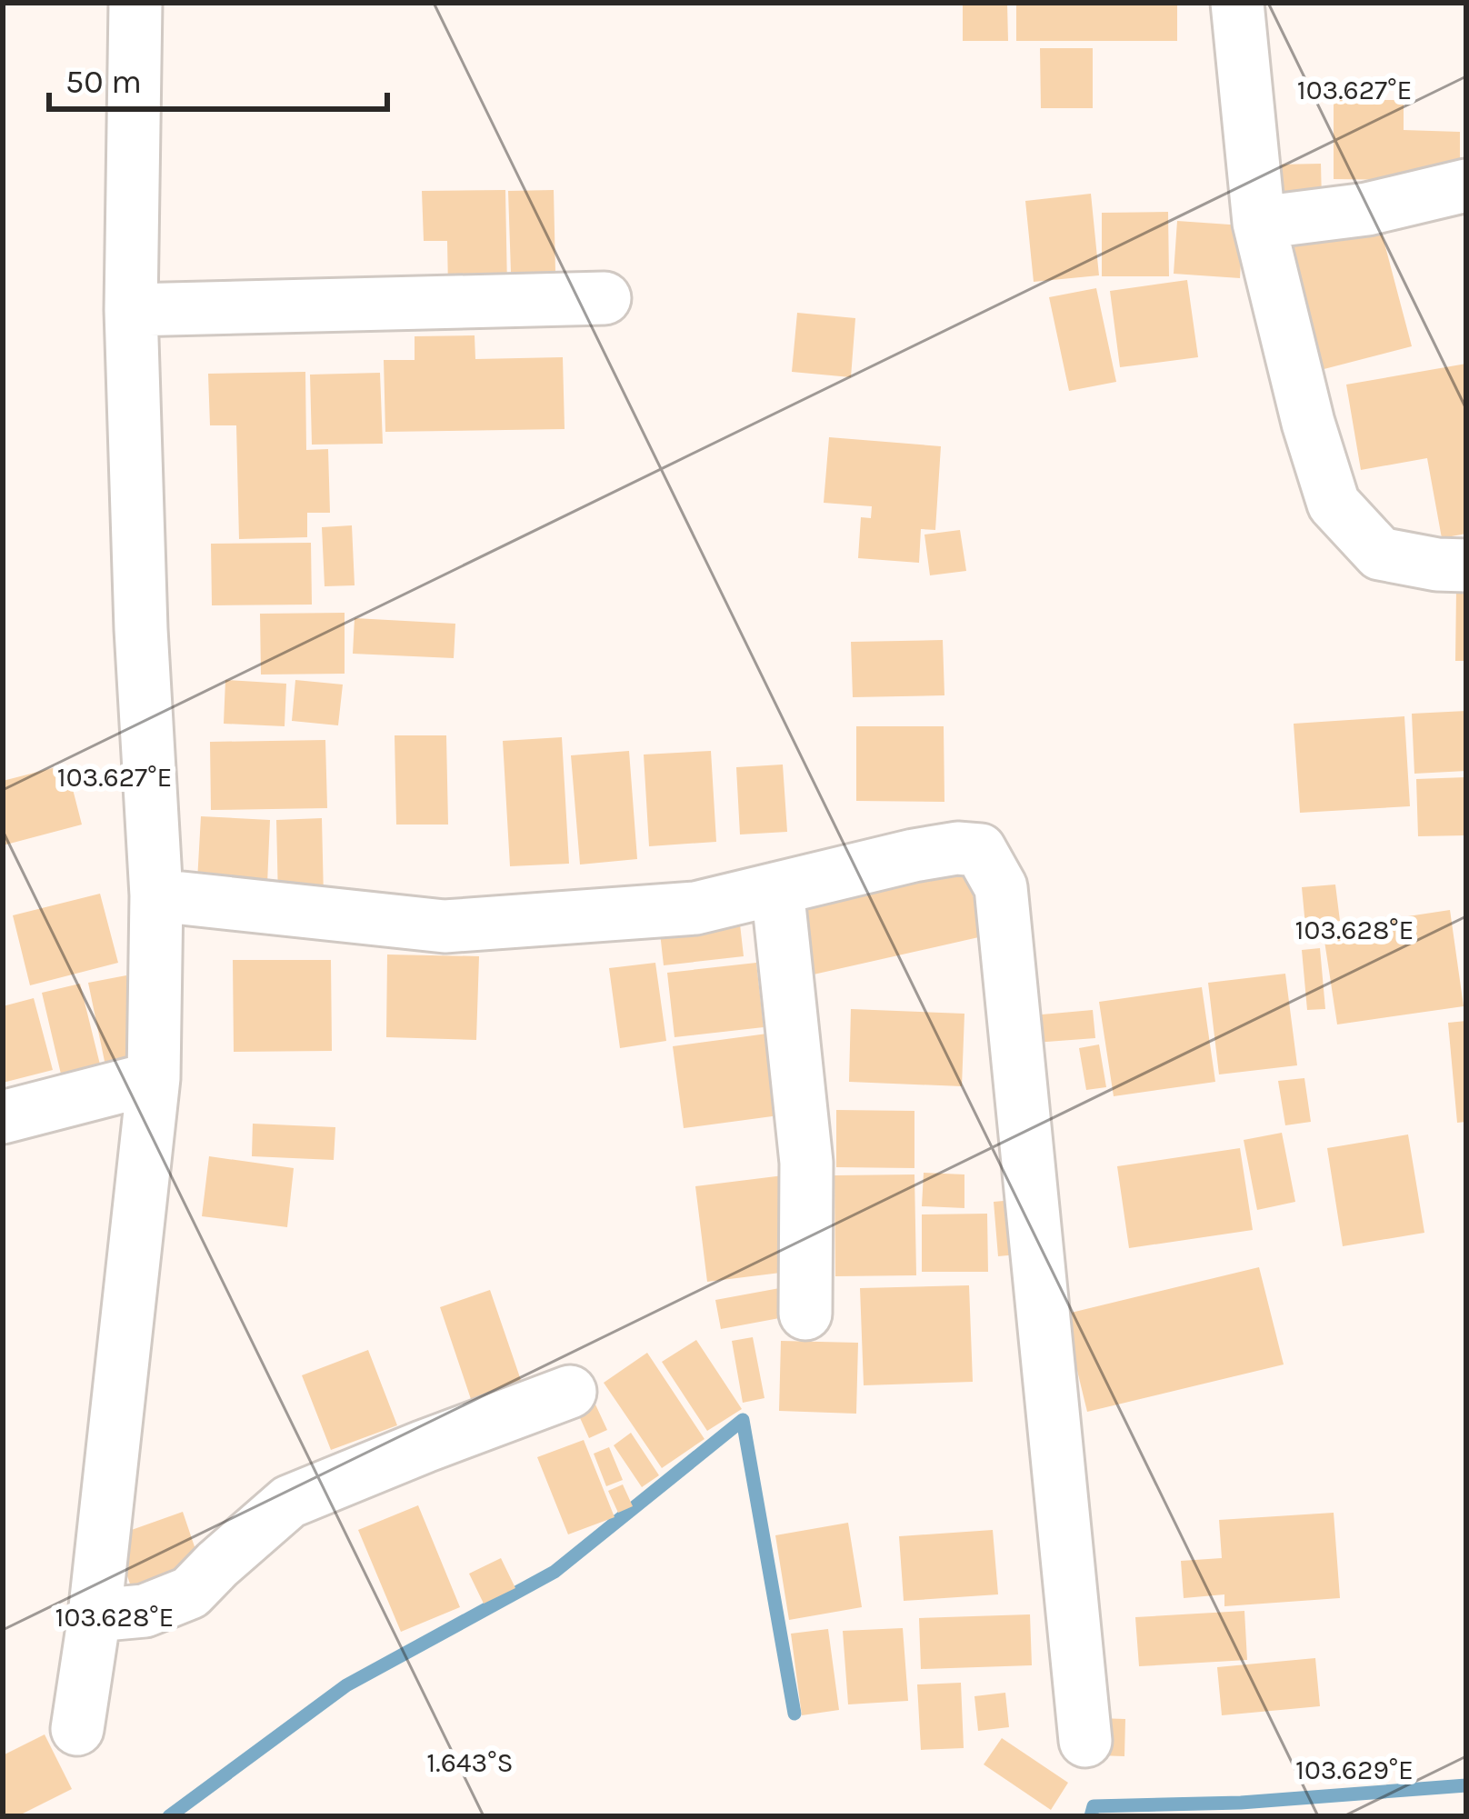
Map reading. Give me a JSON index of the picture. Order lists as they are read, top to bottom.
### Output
{
  "scale_bar": "50 m",
  "coordinates": [
    "103.627°E",
    "103.628°E",
    "1.643°S",
    "103.629°E"
  ]
}
